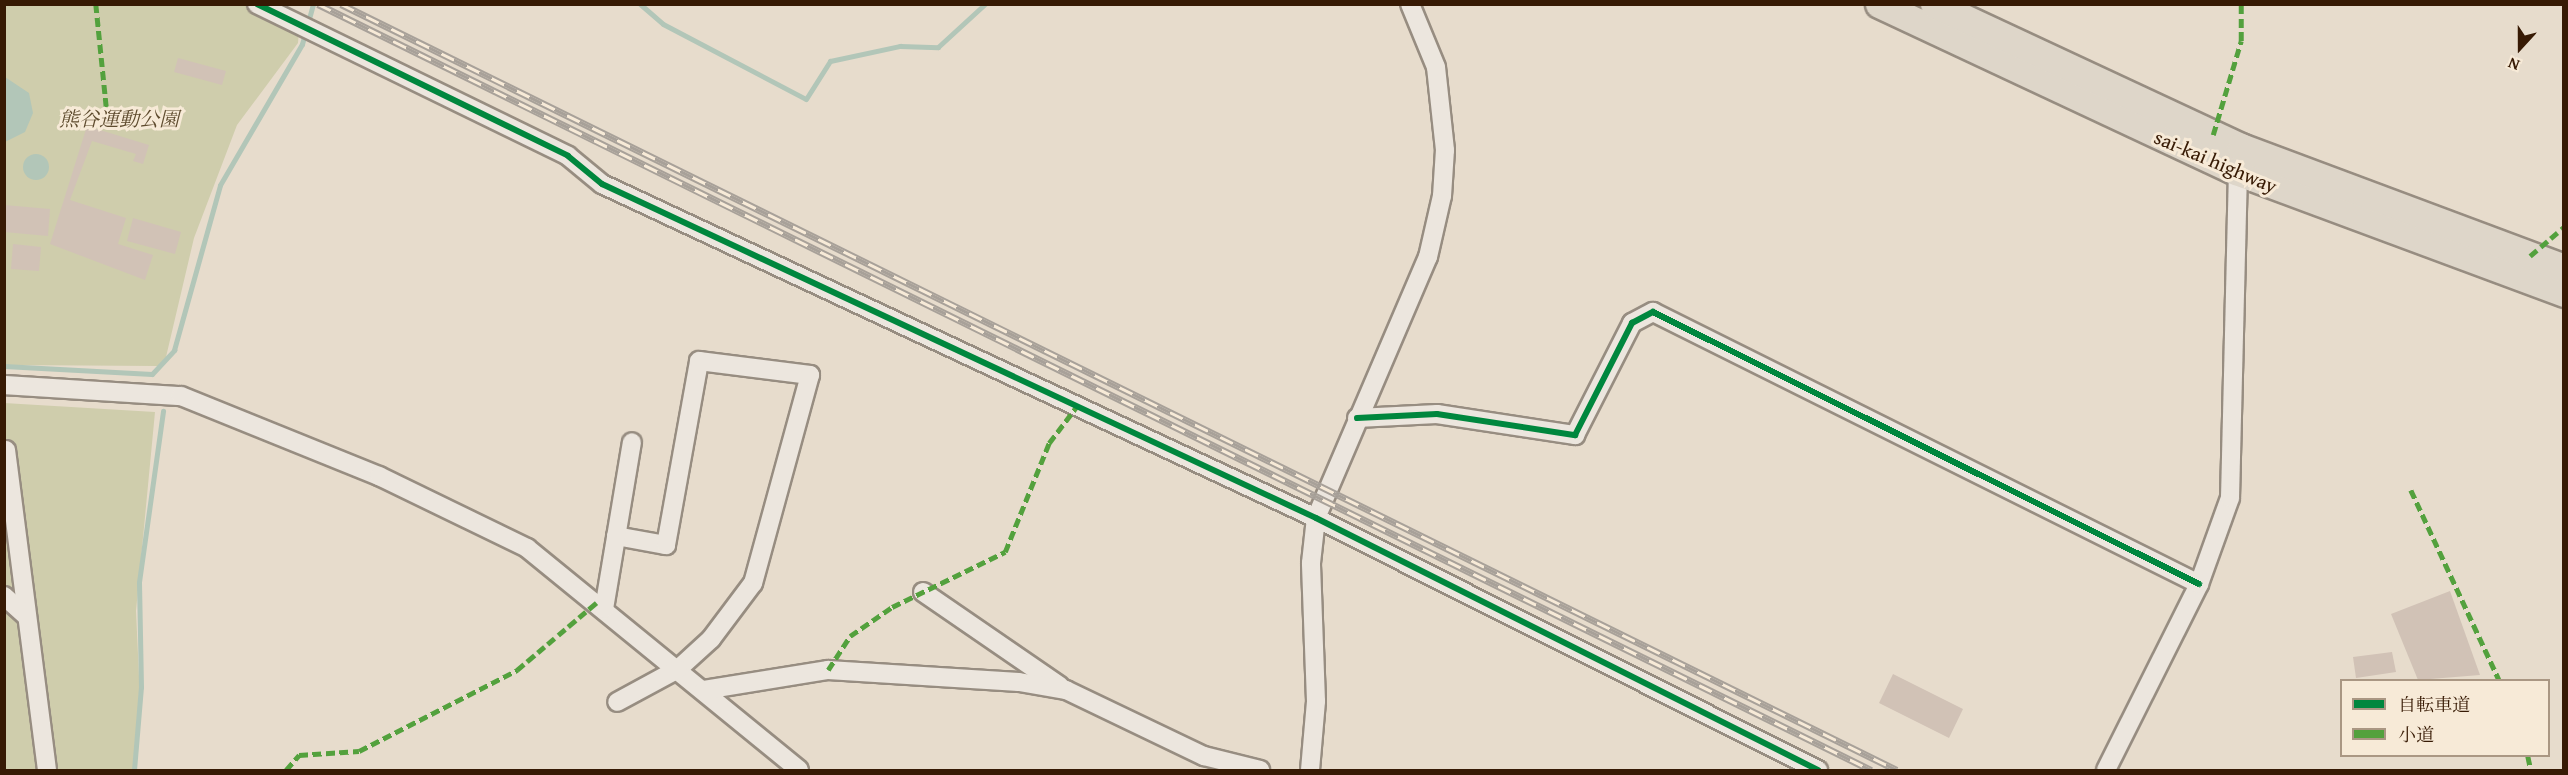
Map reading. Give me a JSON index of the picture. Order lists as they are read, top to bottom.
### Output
{
  "streets": {
    "highway": ["sai-kai highway"]
  },
  "parks": ["熊谷運動公園"],
  "legend": ["自転車道", "小道"],
  "north": "bottom"
}
